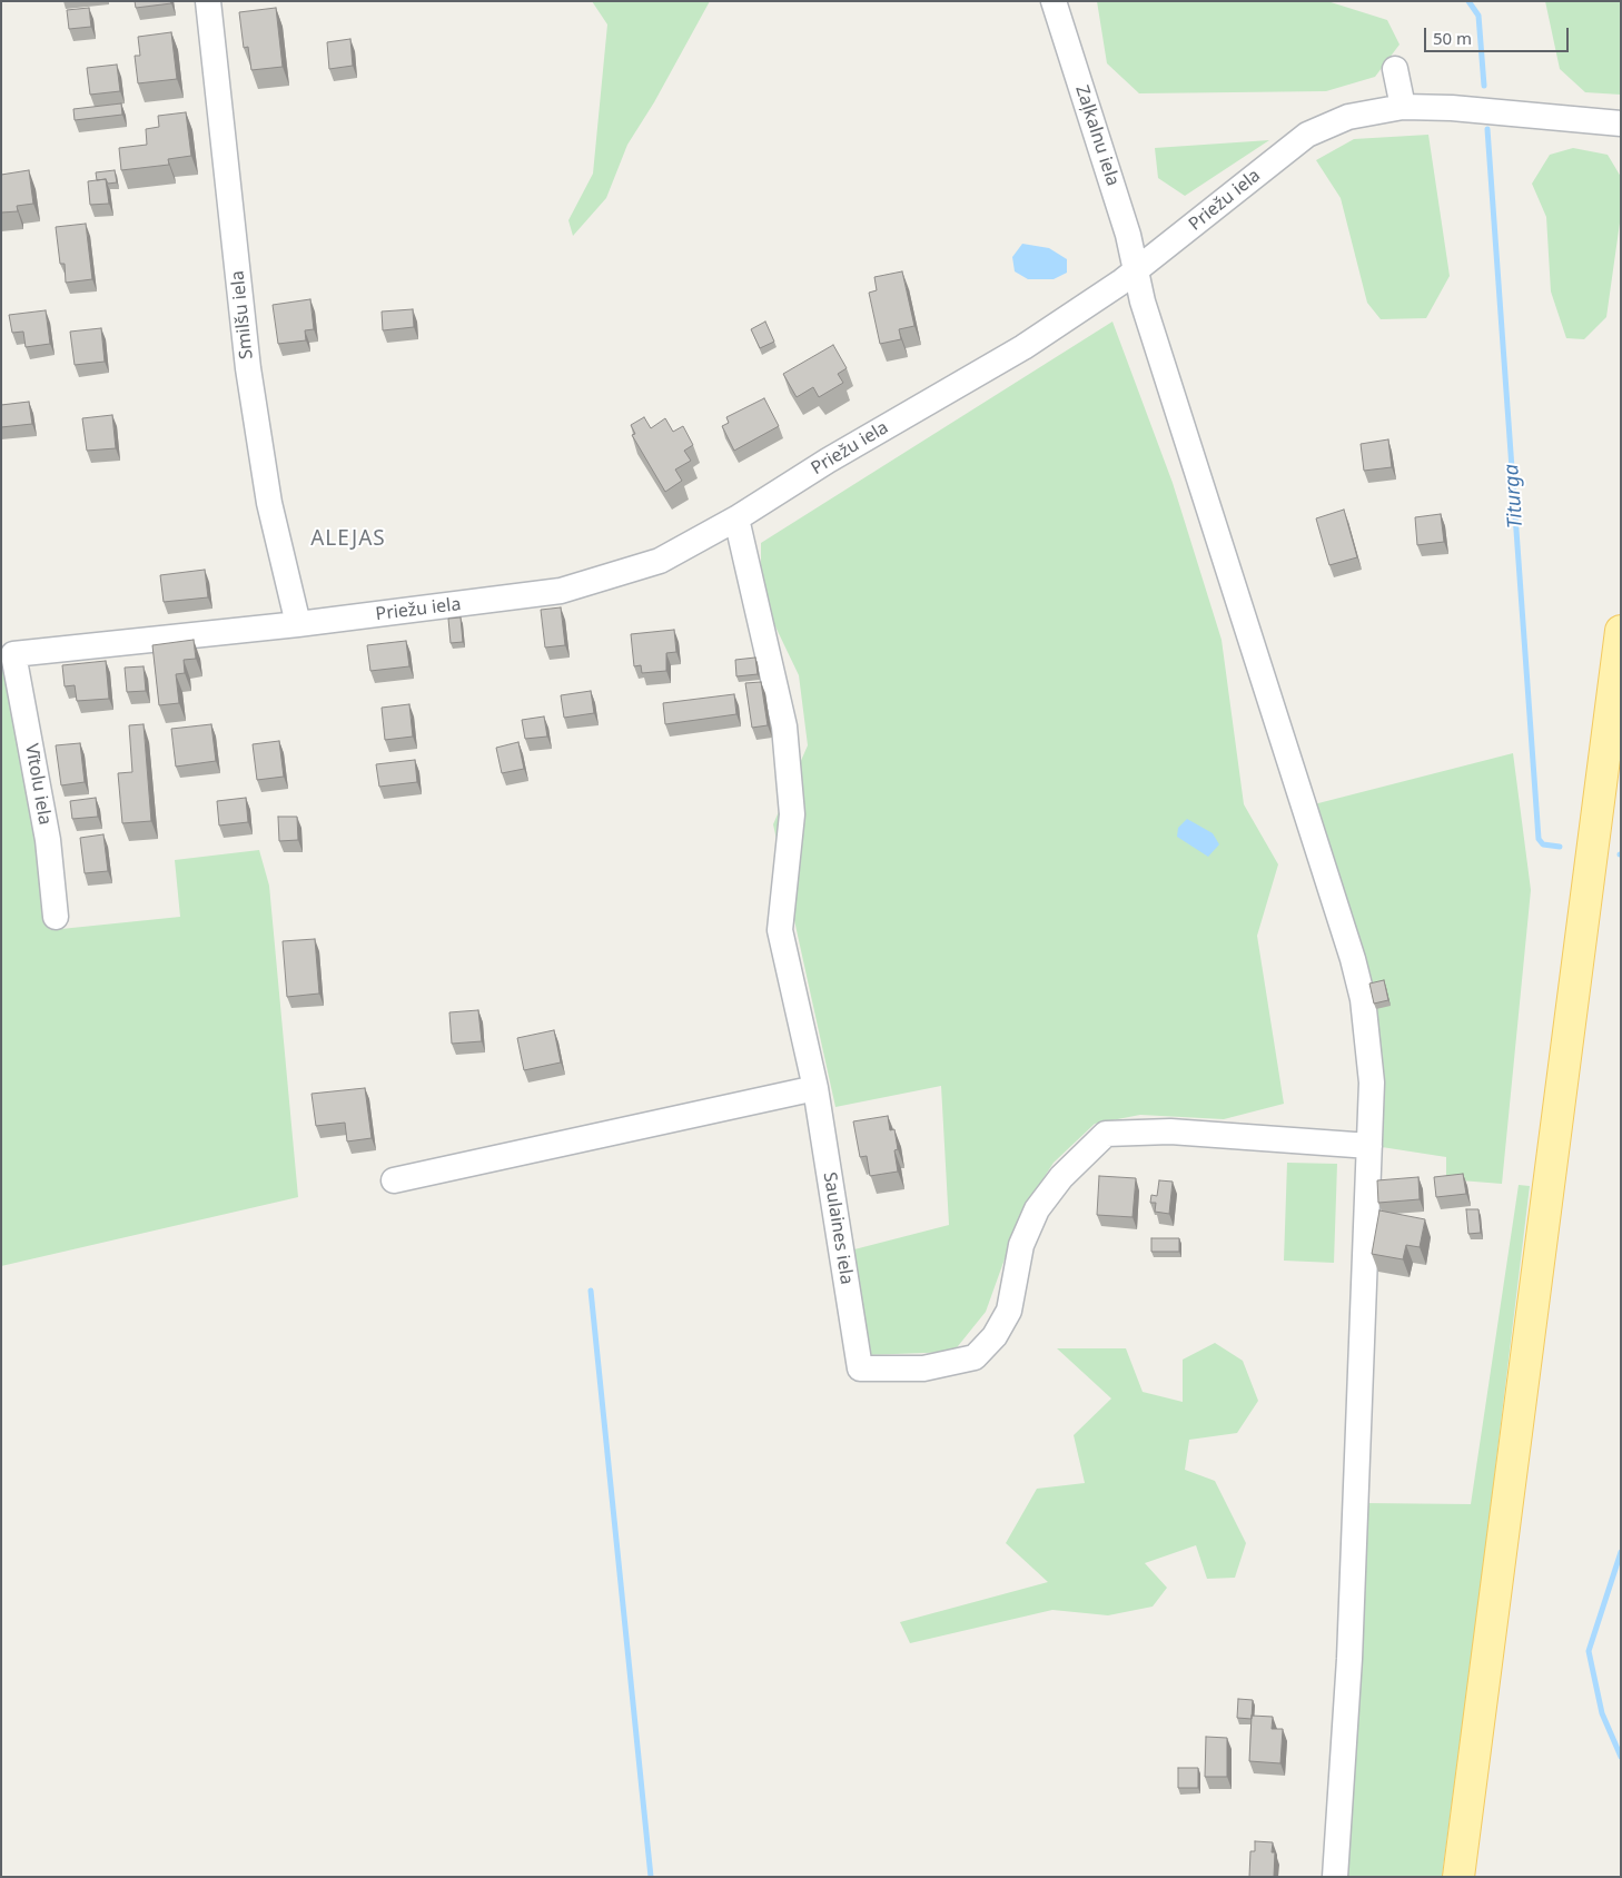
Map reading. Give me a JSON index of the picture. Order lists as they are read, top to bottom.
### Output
{
  "streets": {
    "street": [
      "Zaļkalnu iela",
      "Priežu iela",
      "Smilšu iela",
      "Vītolu iela",
      "Saulaines iela"
    ]
  },
  "crossings": [
    ["Zaļkalnu iela", "Priežu iela"],
    ["Zaļkalnu iela", "Saulaines iela"],
    ["Priežu iela", "Smilšu iela"],
    ["Priežu iela", "Vītolu iela"],
    ["Priežu iela", "Saulaines iela"]
  ],
  "districts": ["ALEJAS"],
  "water": ["Titurga"],
  "scale_bar": "50 m"
}
